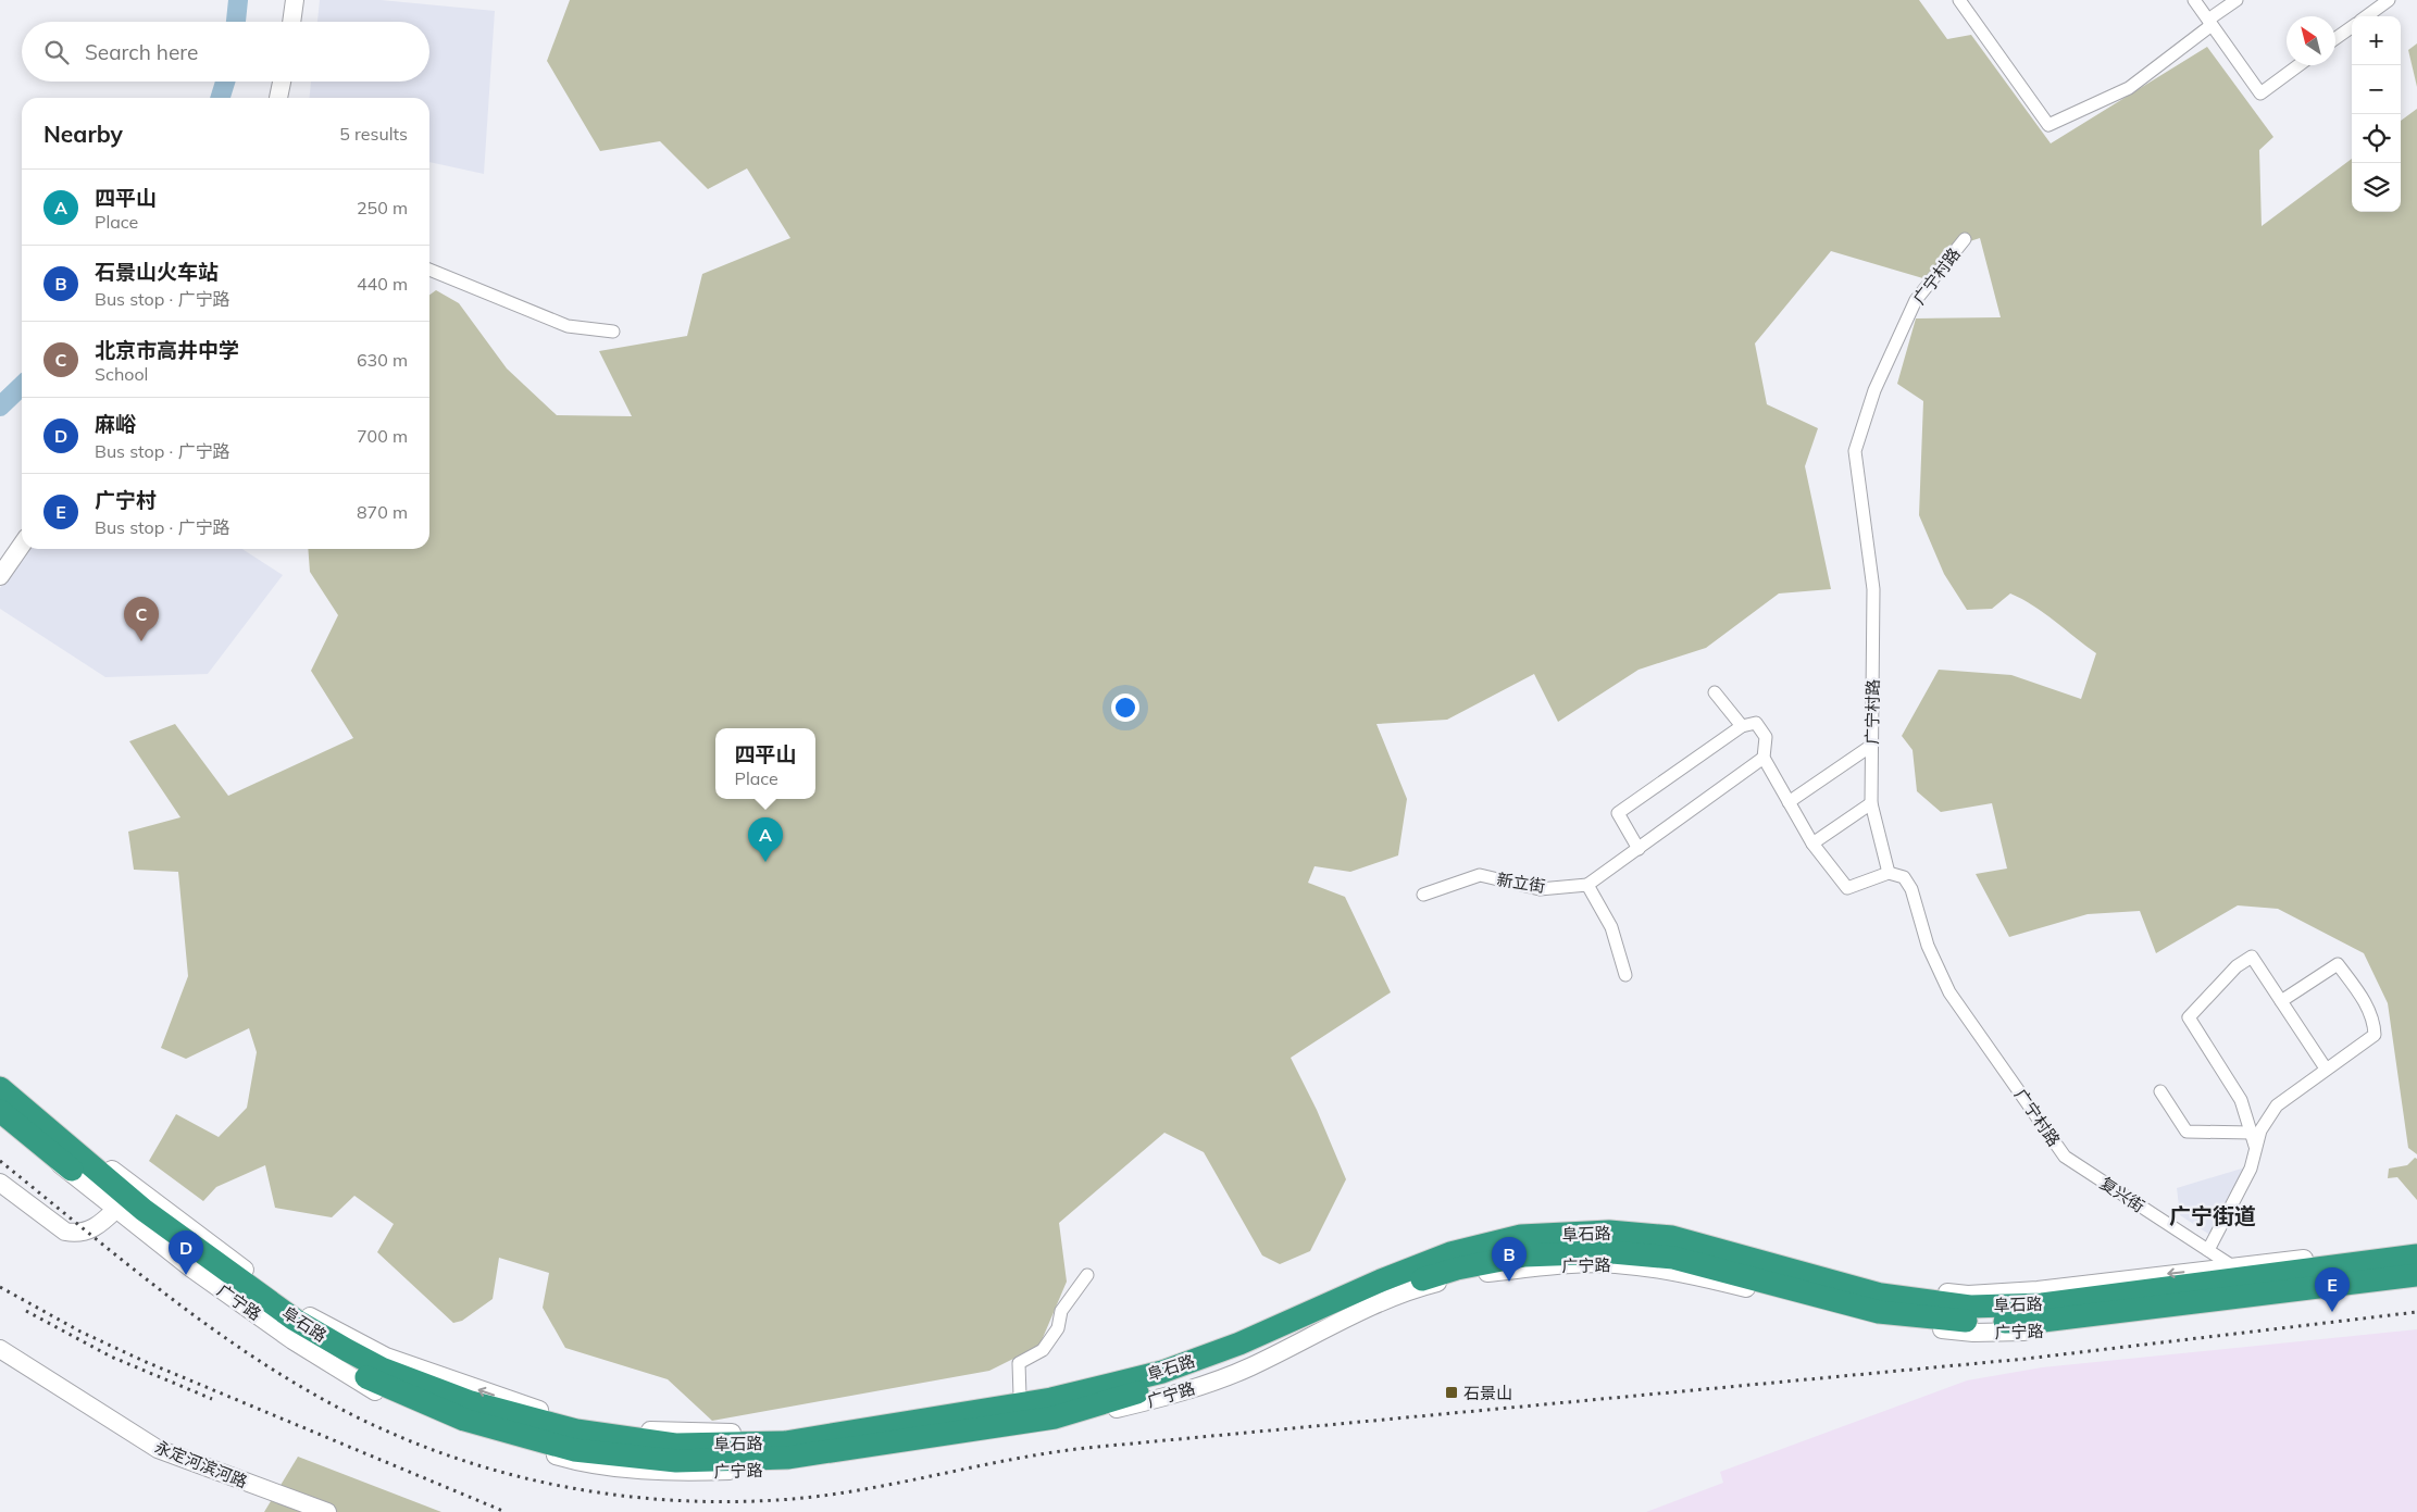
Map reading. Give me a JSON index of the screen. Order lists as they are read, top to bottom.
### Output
{
  "streets": {
    "highway": ["阜石路"],
    "street": [
      "广宁村路",
      "新立街",
      "复兴街",
      "广宁路",
      "永定河滨河路"
    ]
  },
  "crossings": [
    ["广宁村路", "复兴街"],
    ["复兴街", "广宁路"]
  ],
  "districts": ["广宁街道"],
  "places": {
    "transit": ["石景山"]
  },
  "north": "top left",
  "page": {
    "map_buttons": ["+", "−"],
    "search": "Search here",
    "heading": ["Nearby", "5 results"],
    "list": [
      {
        "mark": "A",
        "name": "四平山",
        "note": "Place",
        "value": "250 m"
      },
      {
        "mark": "B",
        "name": "石景山火车站",
        "note": "Bus stop · 广宁路",
        "value": "440 m"
      },
      {
        "mark": "C",
        "name": "北京市高井中学",
        "note": "School",
        "value": "630 m"
      },
      {
        "mark": "D",
        "name": "麻峪",
        "note": "Bus stop · 广宁路",
        "value": "700 m"
      },
      {
        "mark": "E",
        "name": "广宁村",
        "note": "Bus stop · 广宁路",
        "value": "870 m"
      }
    ],
    "pins": [
      "C",
      "A",
      "D",
      "B",
      "E"
    ],
    "popup": ["四平山", "Place"]
  }
}
